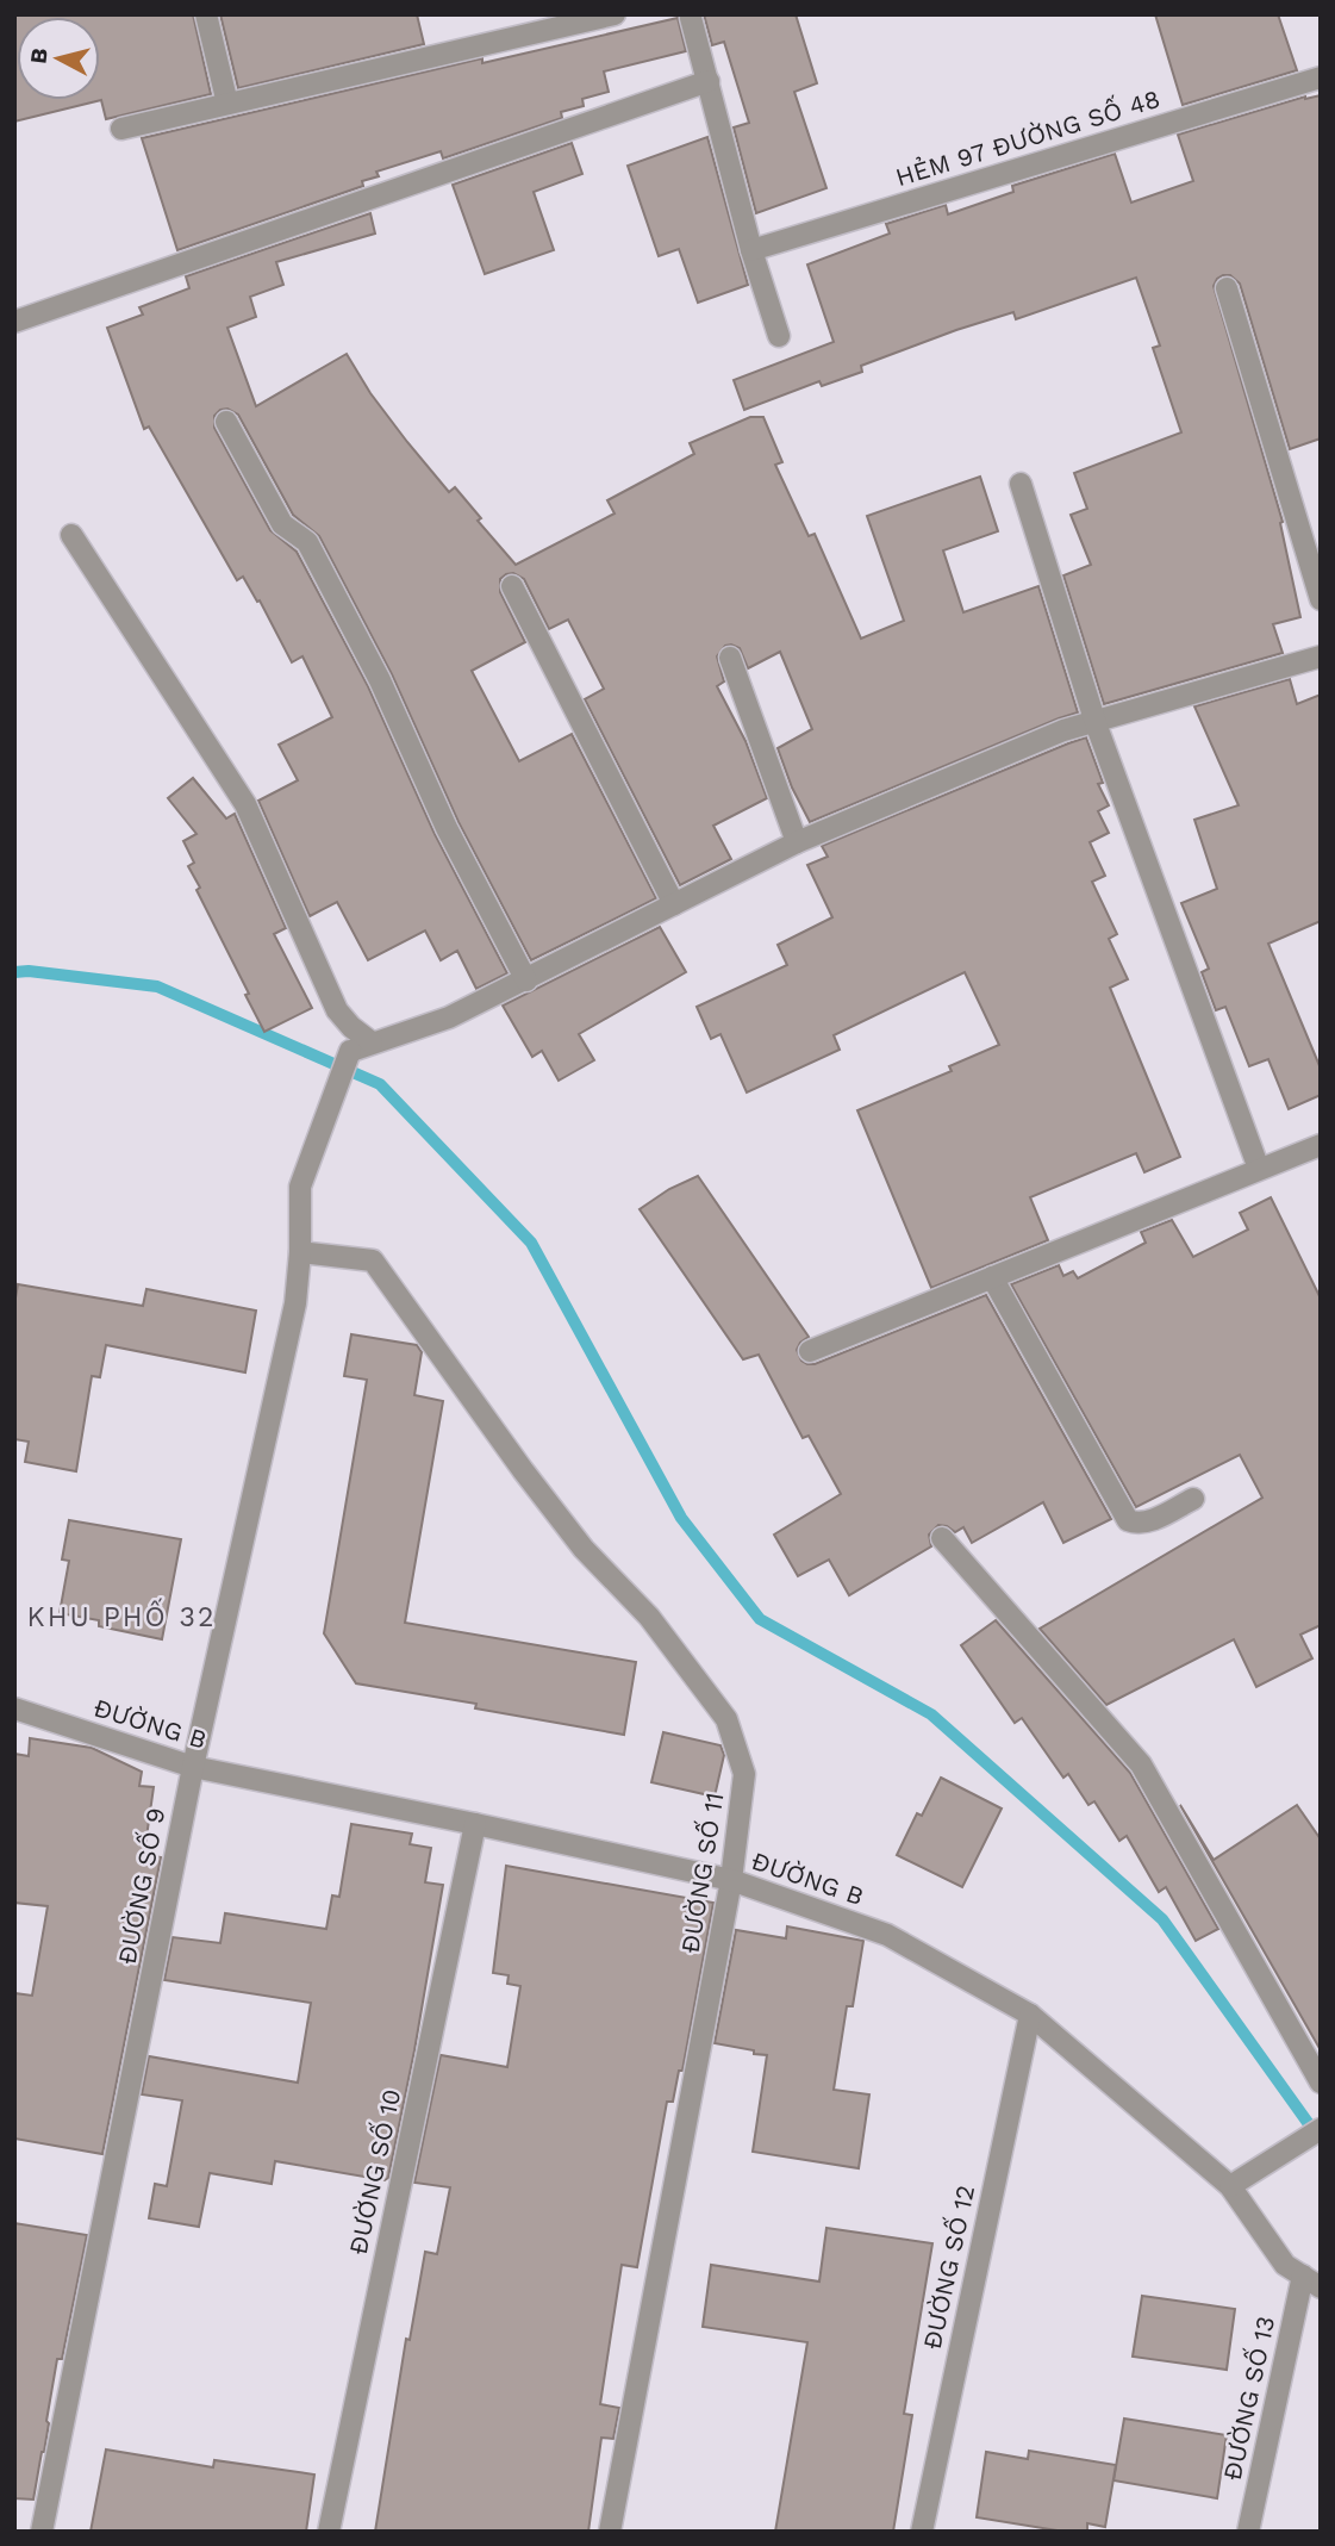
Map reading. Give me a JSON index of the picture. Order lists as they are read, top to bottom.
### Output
{
  "streets": {
    "street": [
      "HẺM 97 ĐƯỜNG SỐ 48",
      "ĐƯỜNG B",
      "ĐƯỜNG SỐ 11",
      "ĐƯỜNG SỐ 9",
      "ĐƯỜNG SỐ 10",
      "ĐƯỜNG SỐ 12",
      "ĐƯỜNG SỐ 13"
    ]
  },
  "crossings": [
    ["ĐƯỜNG B", "ĐƯỜNG SỐ 11"],
    ["ĐƯỜNG B", "ĐƯỜNG SỐ 9"],
    ["ĐƯỜNG B", "ĐƯỜNG SỐ 10"],
    ["ĐƯỜNG B", "ĐƯỜNG SỐ 12"],
    ["ĐƯỜNG B", "ĐƯỜNG SỐ 13"],
    ["ĐƯỜNG SỐ 11", "ĐƯỜNG SỐ 9"]
  ],
  "districts": ["KHU PHỐ 32"],
  "north": "left"
}
